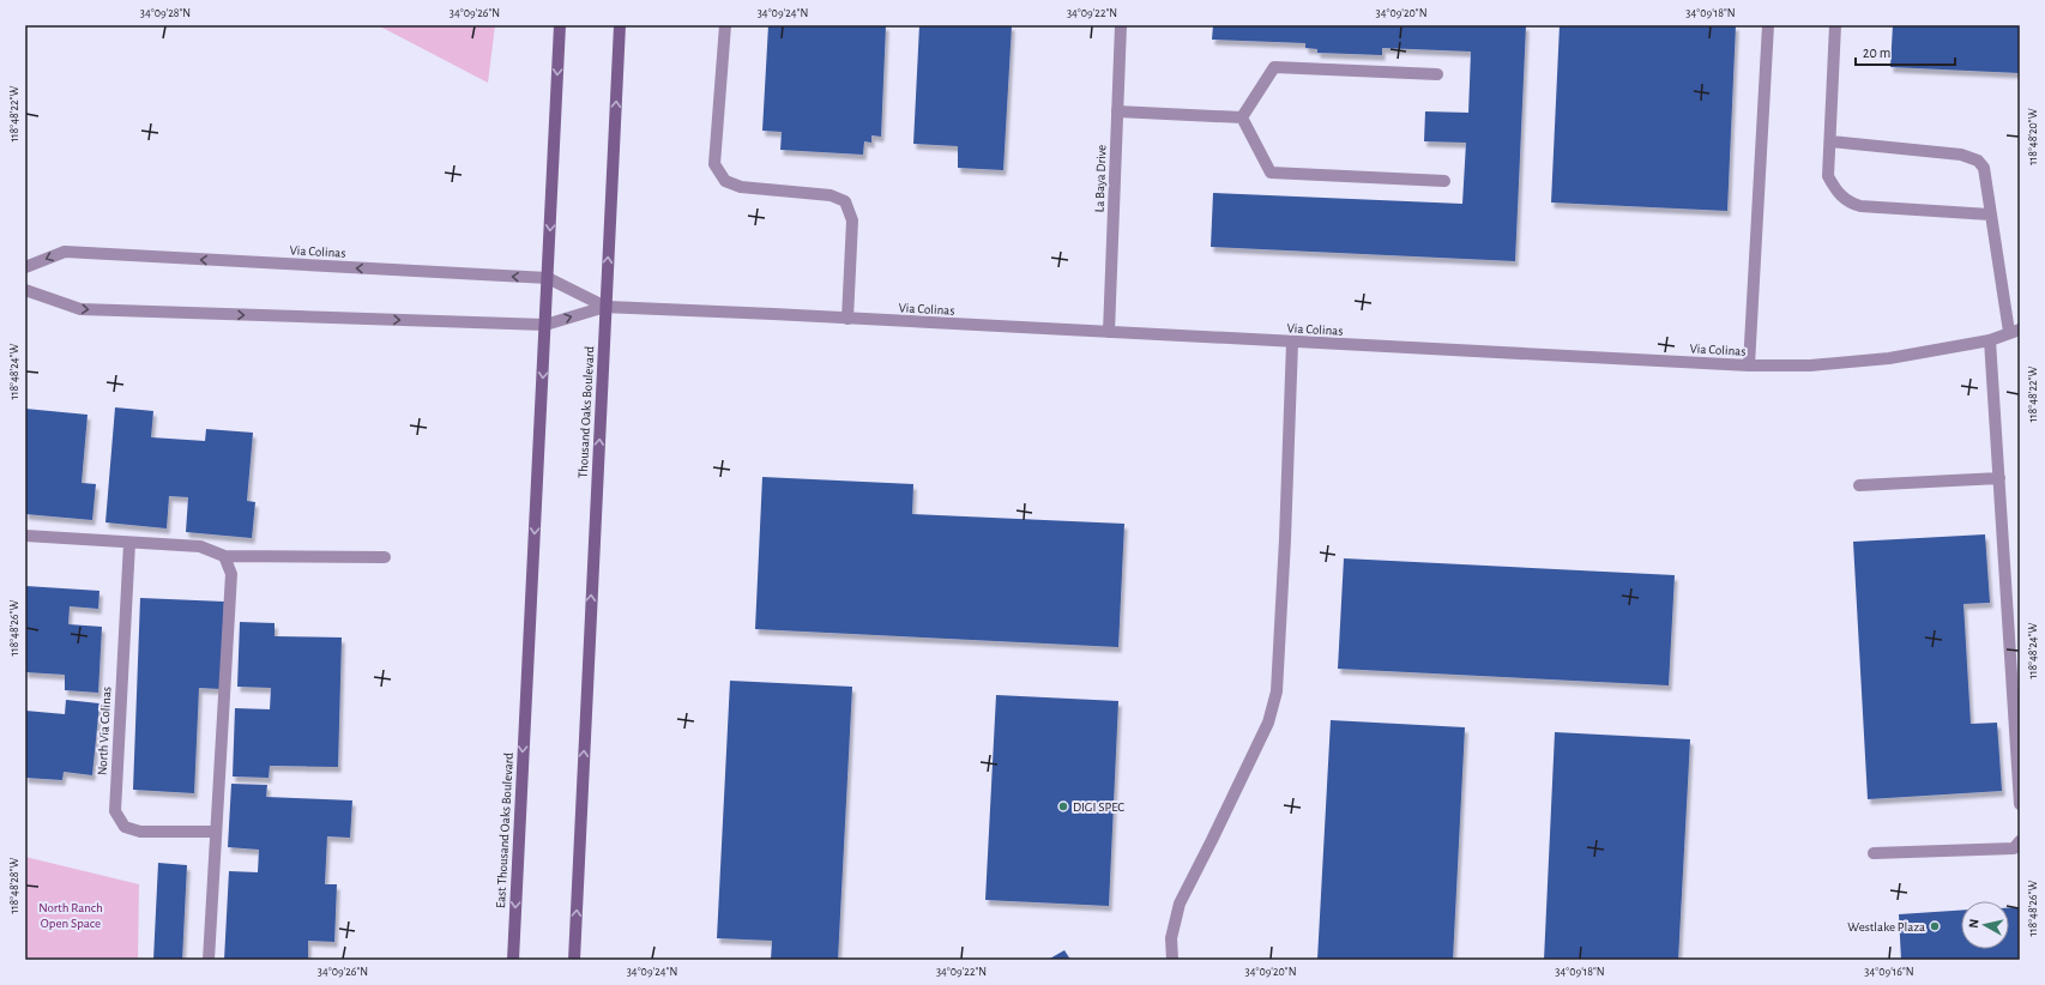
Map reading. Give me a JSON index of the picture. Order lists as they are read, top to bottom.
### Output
{
  "streets": {
    "main road": ["Thousand Oaks Boulevard", "East Thousand Oaks Boulevard"],
    "street": ["La Baya Drive", "Via Colinas", "North Via Colinas"]
  },
  "crossings": [
    ["La Baya Drive", "Via Colinas"],
    ["Via Colinas", "Thousand Oaks Boulevard"],
    ["Via Colinas", "East Thousand Oaks Boulevard"]
  ],
  "one_way": ["East Thousand Oaks Boulevard"],
  "parks": ["North Ranch Open Space"],
  "places": ["DIGI SPEC", "Westlake Plaza"],
  "scale_bar": "20 m",
  "north": "left",
  "coordinates": [
    "34°09'28\"N",
    "34°09'26\"N",
    "34°09'24\"N",
    "34°09'22\"N",
    "34°09'20\"N",
    "34°09'18\"N",
    "118°48'22\"W",
    "118°48'20\"W",
    "118°48'24\"W",
    "118°48'26\"W",
    "118°48'28\"W",
    "34°09'16\"N"
  ]
}
